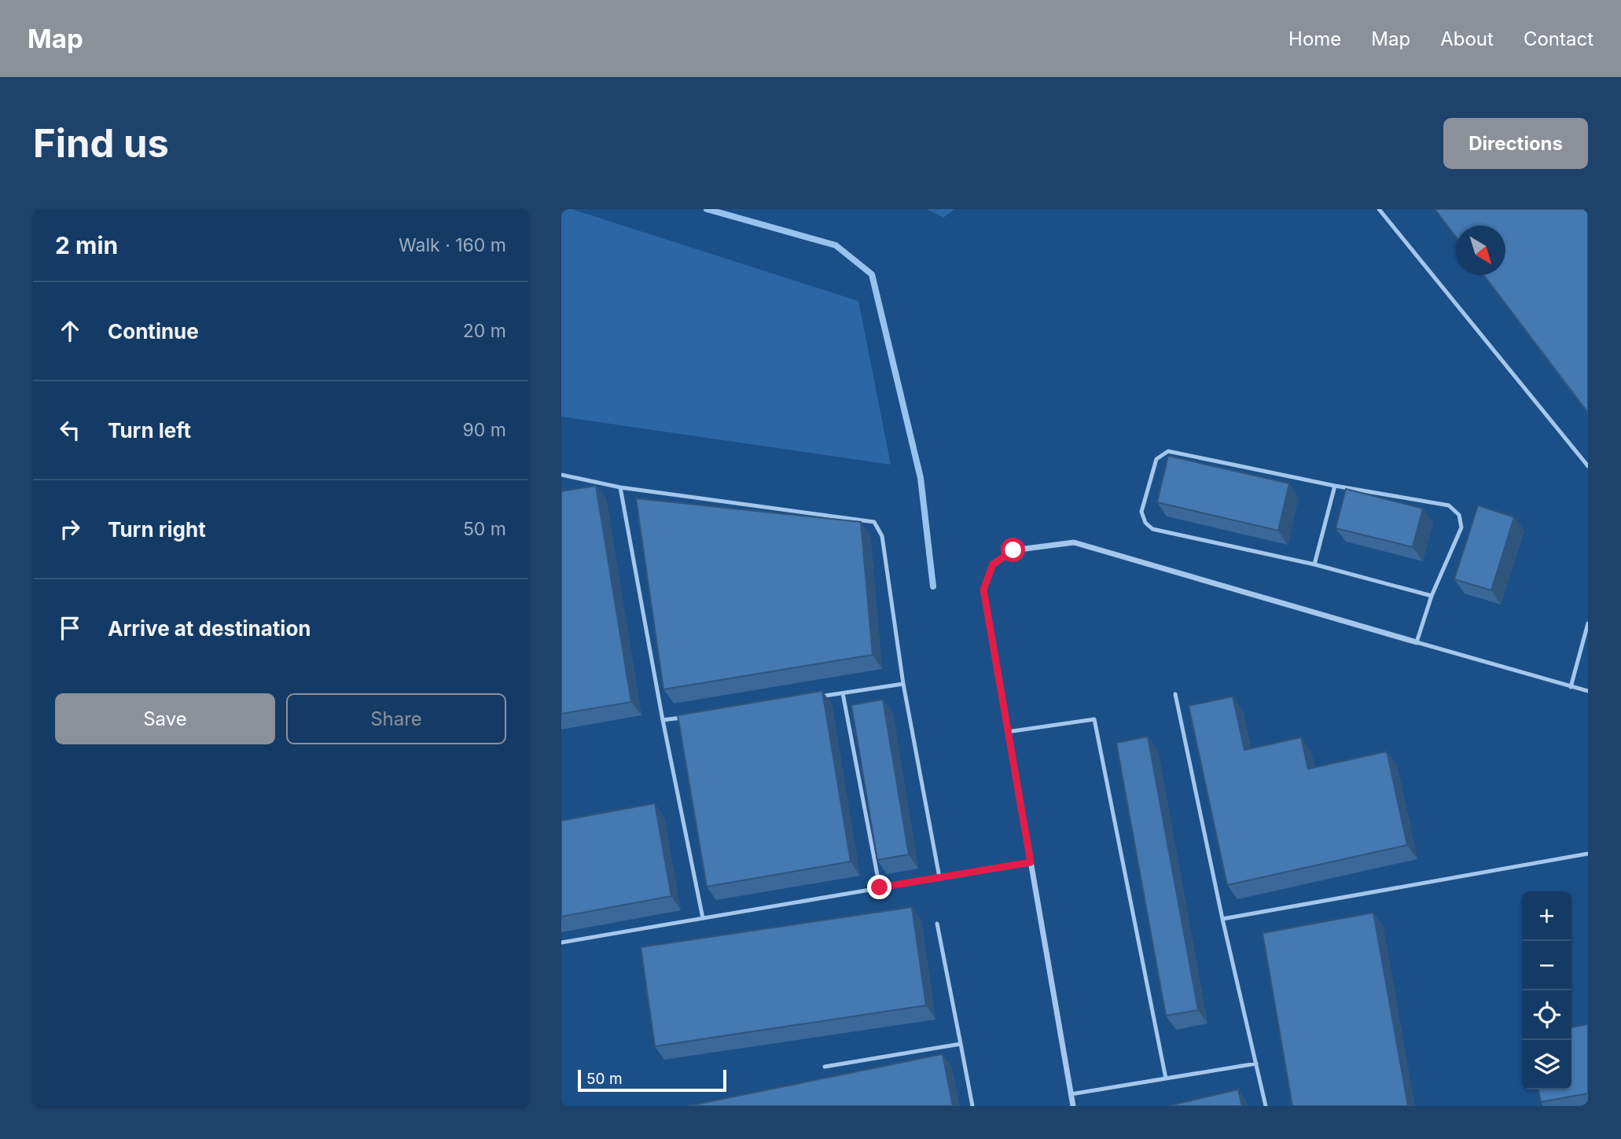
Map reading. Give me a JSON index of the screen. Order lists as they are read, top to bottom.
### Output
{
  "scale_bar": "50 m",
  "north": "bottom right",
  "page": {
    "header": "Map",
    "nav": [
      "Home",
      "Map",
      "About",
      "Contact"
    ],
    "buttons": [
      "Directions",
      ["Save", "Share"]
    ],
    "title": "Find us",
    "heading": ["2 min", "Walk · 160 m"],
    "list": [
      ["Continue", "20 m"],
      ["Turn left", "90 m"],
      ["Turn right", "50 m"],
      "Arrive at destination"
    ],
    "map_buttons": ["+", "−"],
    "scale": "50 m"
  }
}
